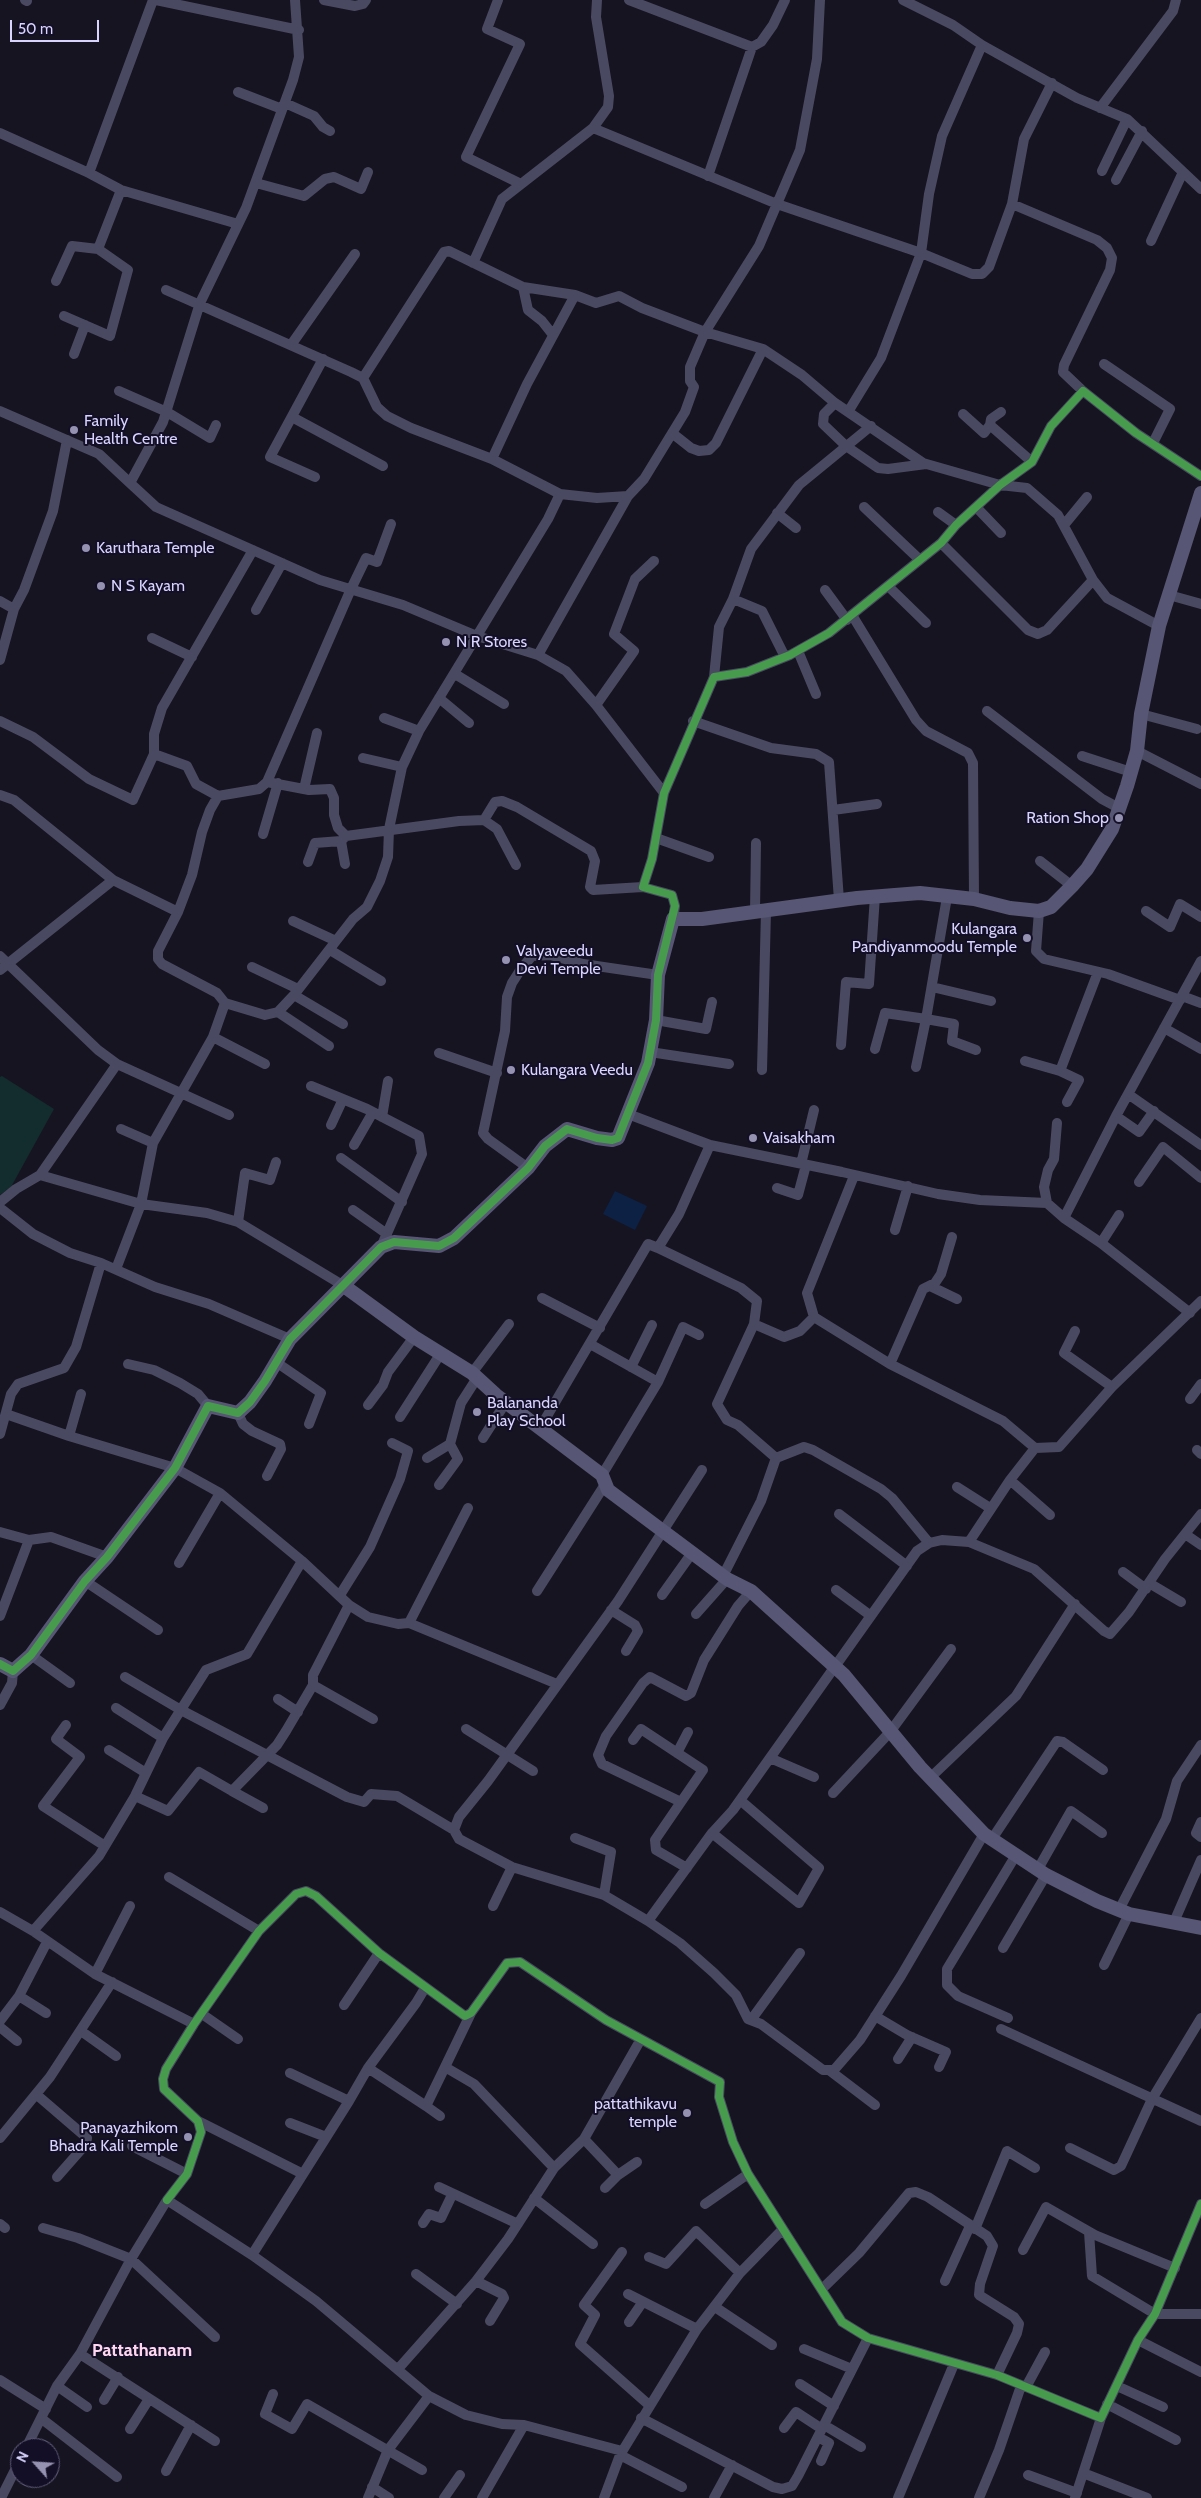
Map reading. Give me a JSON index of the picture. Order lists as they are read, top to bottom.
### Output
{
  "districts": ["Pattathanam"],
  "places": [
    "Family Health Centre",
    "Karuthara Temple",
    "N S Kayam",
    "N R Stores",
    "Ration Shop",
    "Kulangara Pandiyanmoodu Temple",
    "Valyaveedu Devi Temple",
    "Kulangara Veedu",
    "Vaisakham",
    "Balananda Play School",
    "pattathikavu temple",
    "Panayazhikom Bhadra Kali Temple"
  ],
  "scale_bar": "50 m",
  "north": "top left"
}
